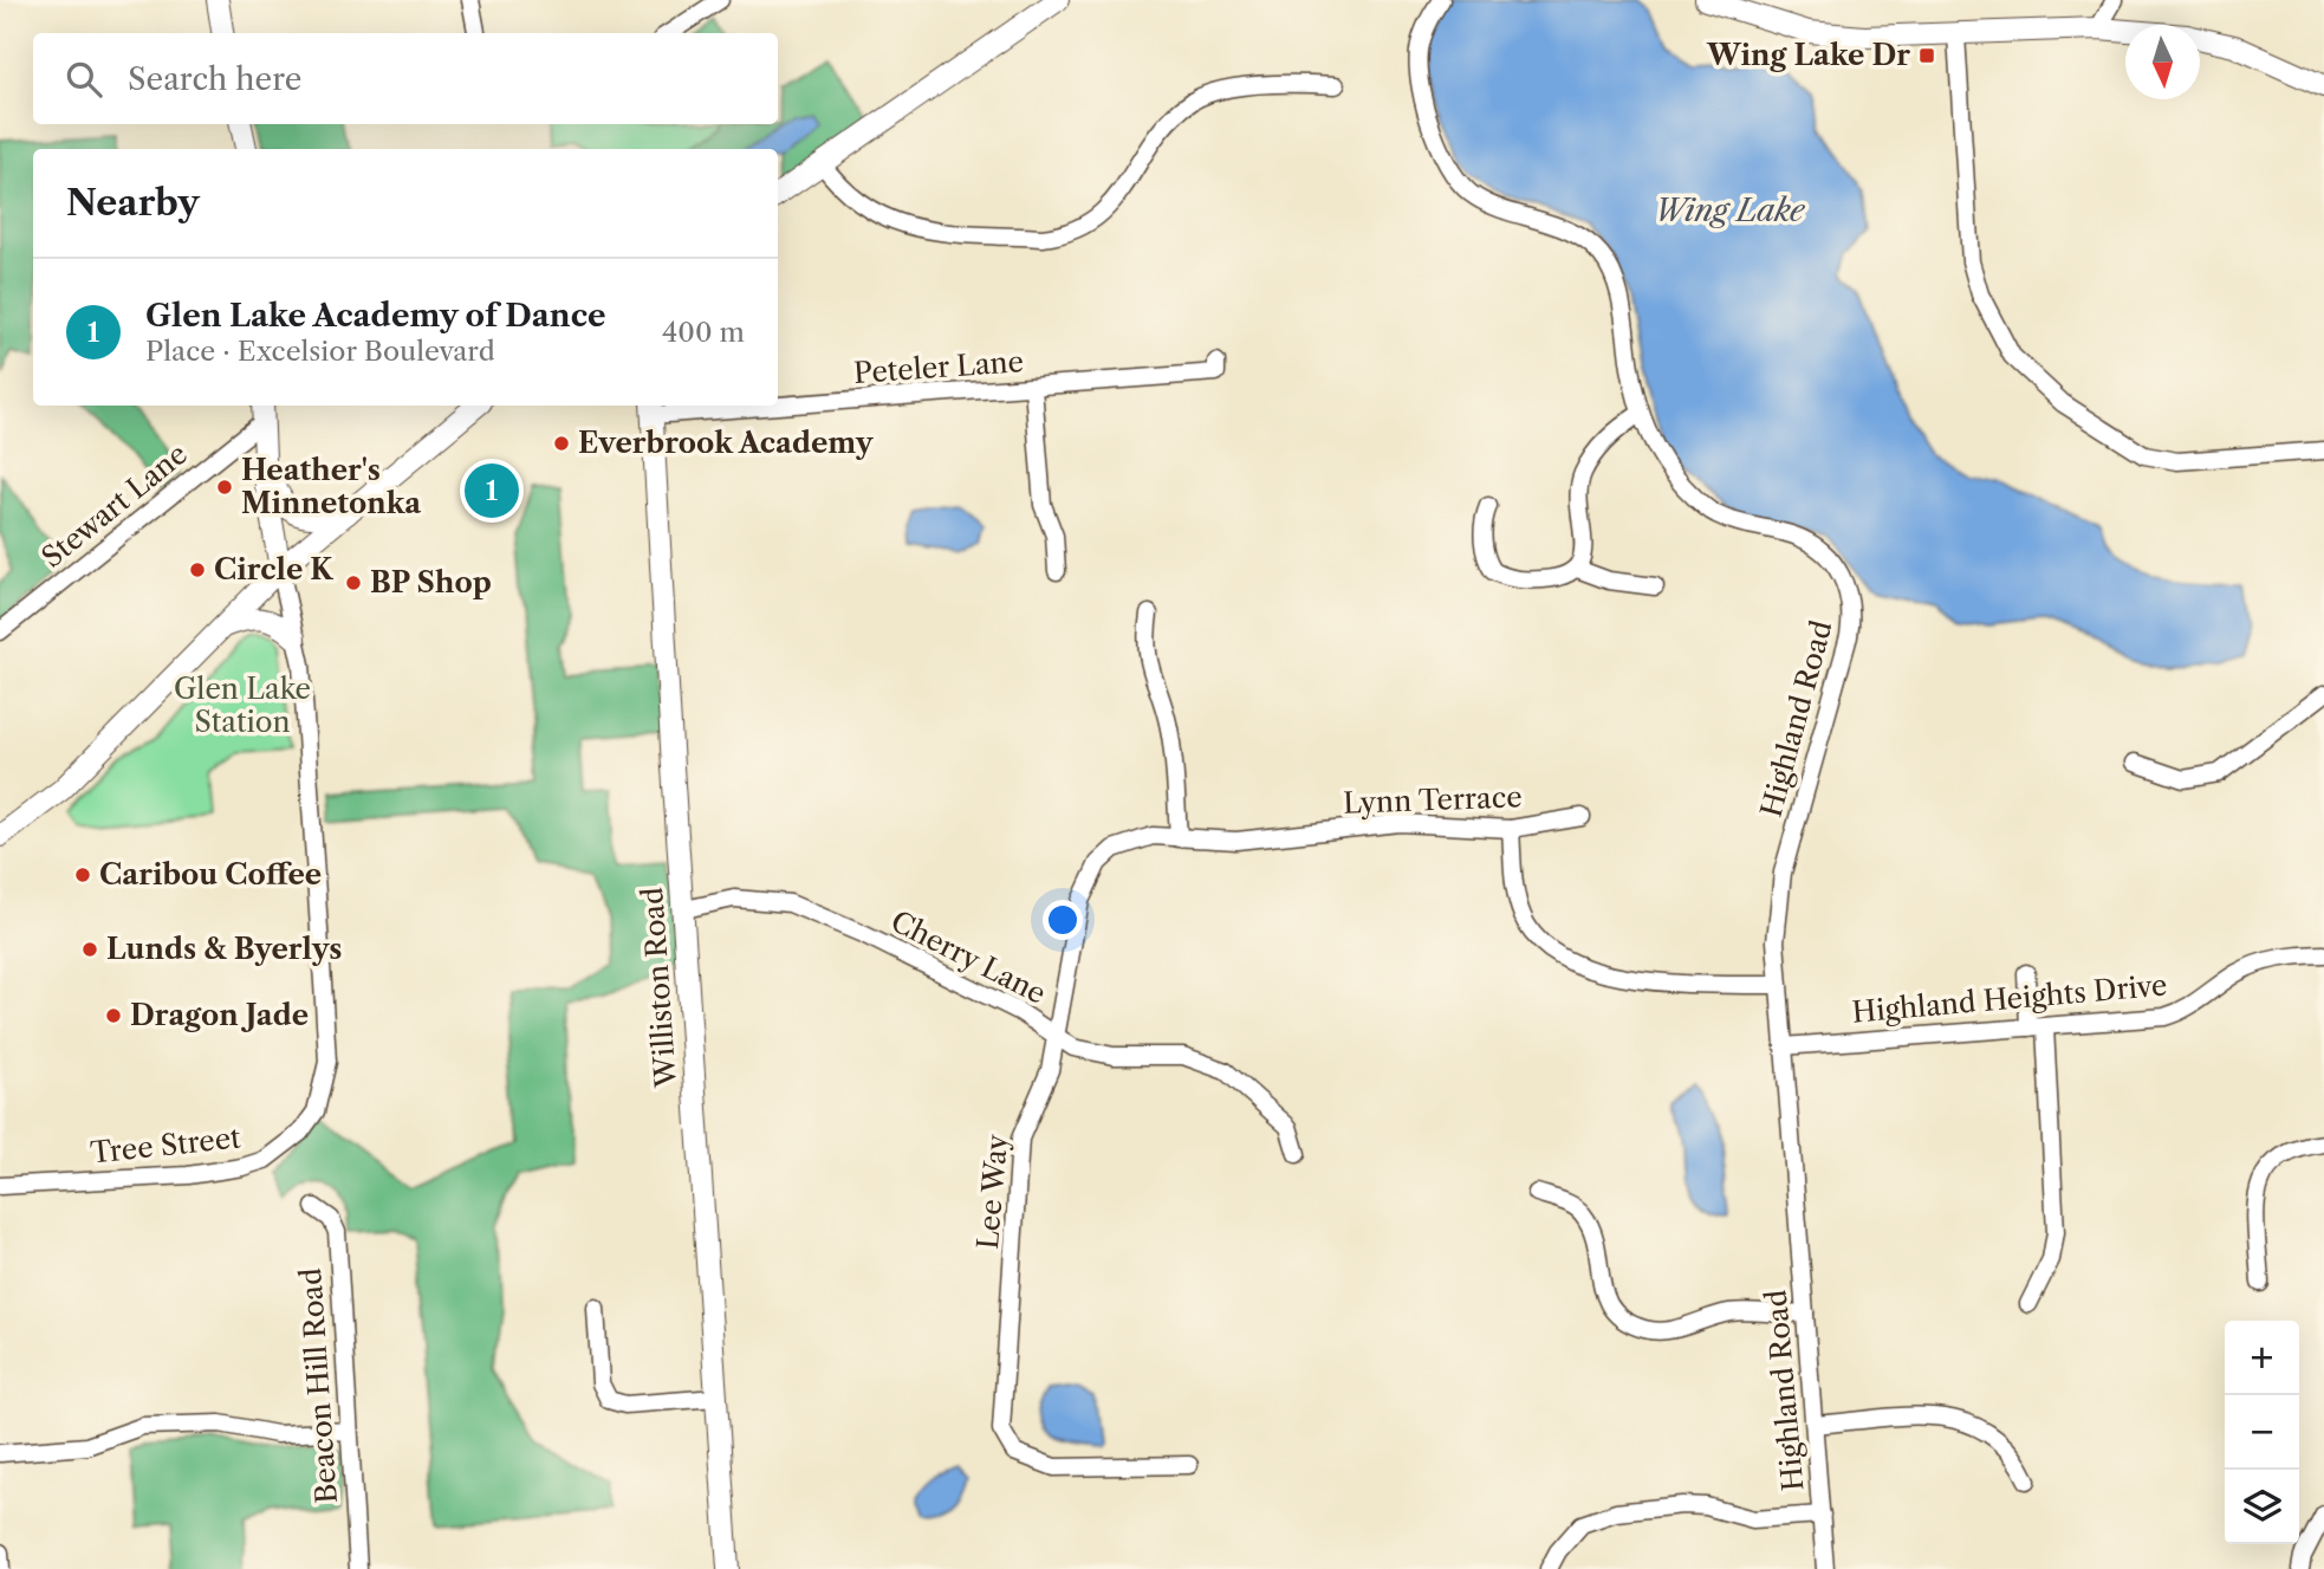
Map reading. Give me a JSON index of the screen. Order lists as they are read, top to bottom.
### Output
{
  "streets": {
    "main road": ["Williston Road"],
    "street": [
      "Peteler Lane",
      "Stewart Lane",
      "Highland Road",
      "Lynn Terrace",
      "Cherry Lane",
      "Highland Heights Drive",
      "Tree Street",
      "Lee Way",
      "Beacon Hill Road"
    ]
  },
  "crossings": [
    ["Peteler Lane", "Williston Road"],
    ["Highland Road", "Highland Heights Drive"],
    ["Lynn Terrace", "Lee Way"],
    ["Cherry Lane", "Williston Road"],
    ["Cherry Lane", "Lee Way"]
  ],
  "water": ["Wing Lake"],
  "parks": ["Glen Lake Station"],
  "places": {
    "transit": ["Wing Lake Dr"],
    "other": [
      "Everbrook Academy",
      "Heather's Minnetonka",
      "Circle K",
      "BP Shop",
      "Caribou Coffee",
      "Lunds & Byerlys",
      "Dragon Jade"
    ]
  },
  "north": "bottom",
  "page": {
    "search": "Search here",
    "heading": "Nearby",
    "list": [
      {
        "mark": "1",
        "name": "Glen Lake Academy of Dance",
        "note": "Place · Excelsior Boulevard",
        "value": "400 m"
      }
    ],
    "pins": "1",
    "map_buttons": ["+", "−"]
  }
}
